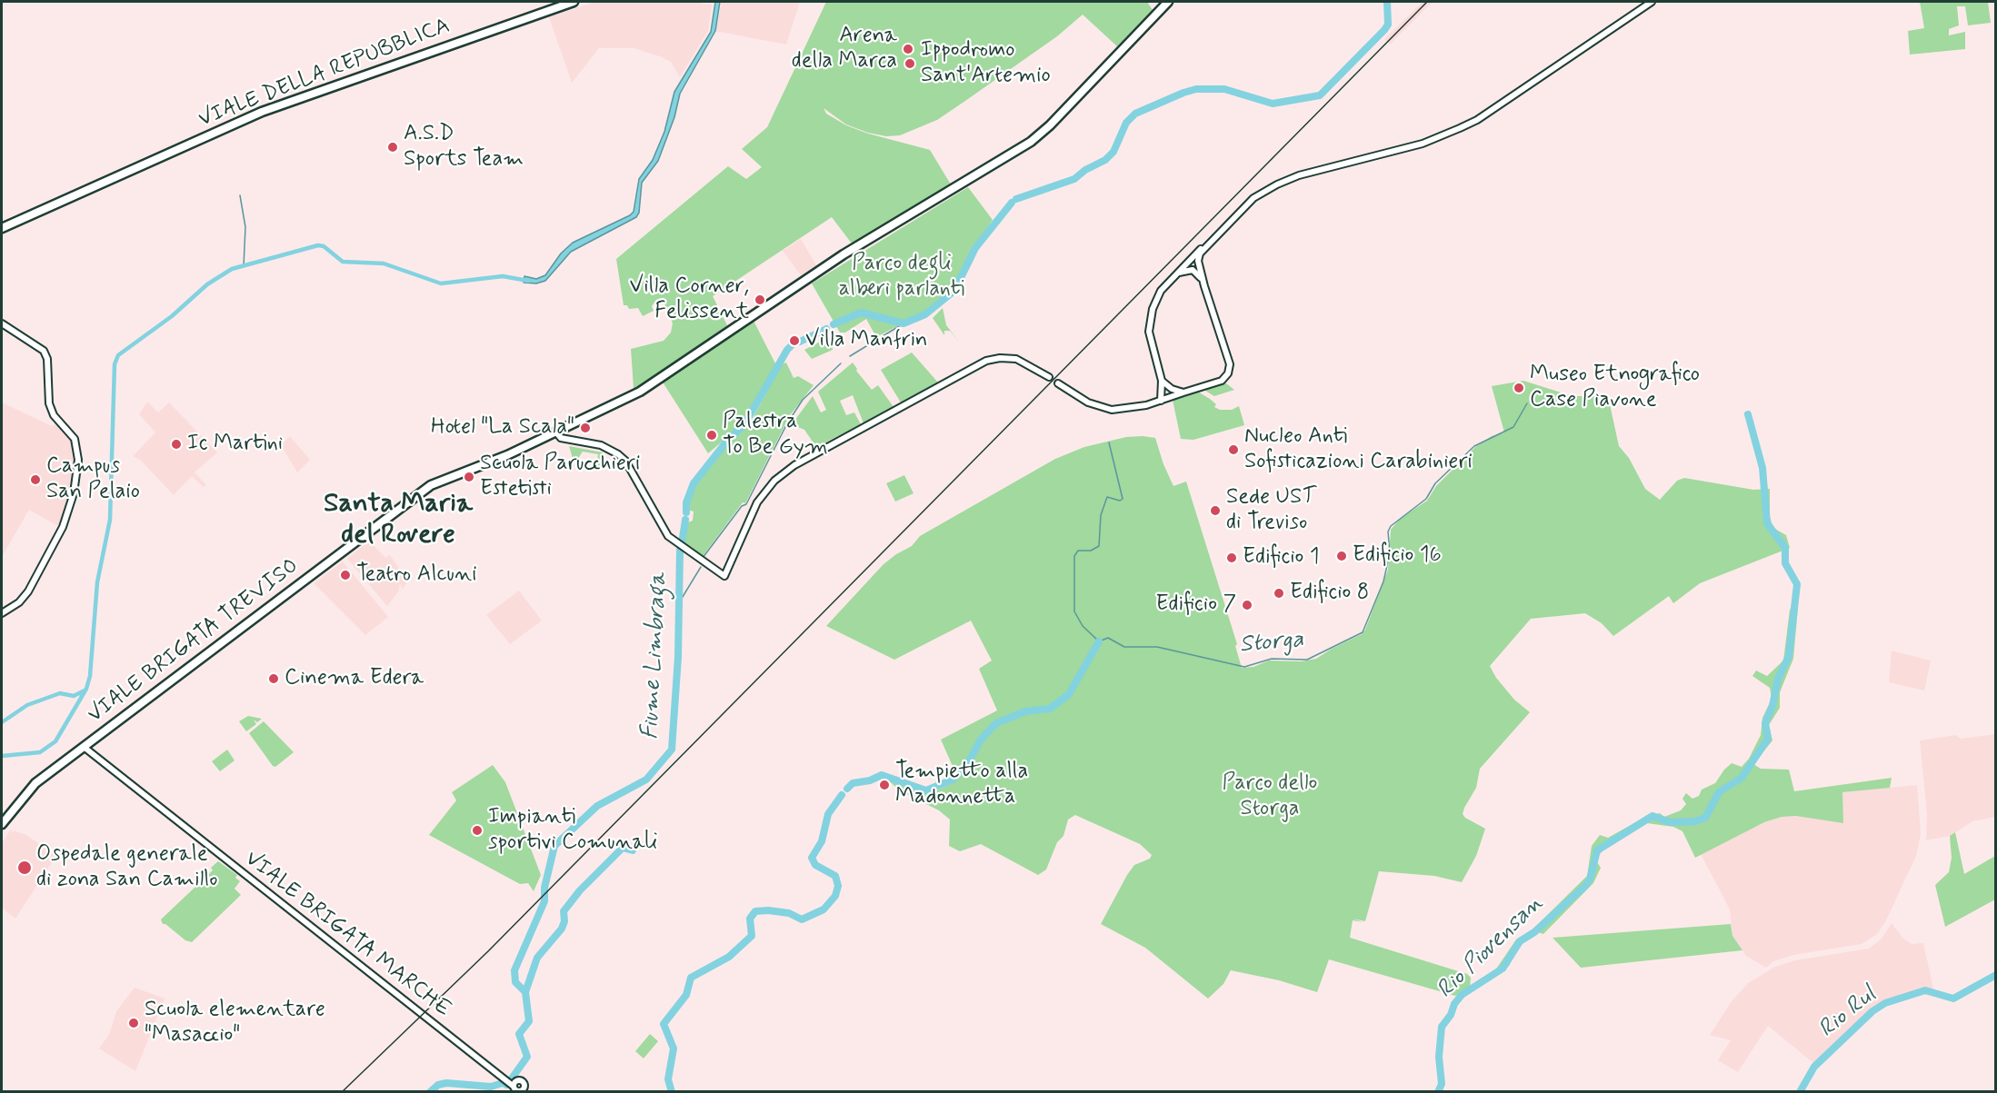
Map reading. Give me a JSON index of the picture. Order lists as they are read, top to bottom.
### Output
{
  "streets": {
    "main road": ["VIALE DELLA REPUBBLICA", "VIALE BRIGATA TREVISO"],
    "street": ["VIALE BRIGATA MARCHE"]
  },
  "crossings": [
    ["VIALE BRIGATA TREVISO", "VIALE BRIGATA MARCHE"]
  ],
  "districts": ["Santa Maria del Rovere"],
  "water": [
    "Storga",
    "Fiume Limbraga",
    "Rio Piovensan",
    "Rio Rul"
  ],
  "parks": ["Parco degli alberi parlanti", "Parco dello Storga"],
  "places": [
    "Arena della Marca",
    "Ippodromo Sant'Artemio",
    "A.S.D Sports Team",
    "Villa Corner, Felissent",
    "Villa Manfrin",
    "Museo Etnografico Case Piavone",
    "Hotel \"La Scala\"",
    "Palestra To Be Gym",
    "Ic Martini",
    "Nucleo Anti Sofisticazioni Carabinieri",
    "Scuola Parucchieri Estetisti",
    "Campus San Pelaio",
    "Sede UST di Treviso",
    "Edificio 16",
    "Edificio 1",
    "Teatro Alcuni",
    "Edificio 8",
    "Edificio 7",
    "Cinema Edera",
    "Tempietto alla Madonnetta",
    "Impianti sportivi Comunali",
    "Ospedale generale di zona San Camillo",
    "Scuola elementare \"Masaccio\""
  ]
}
